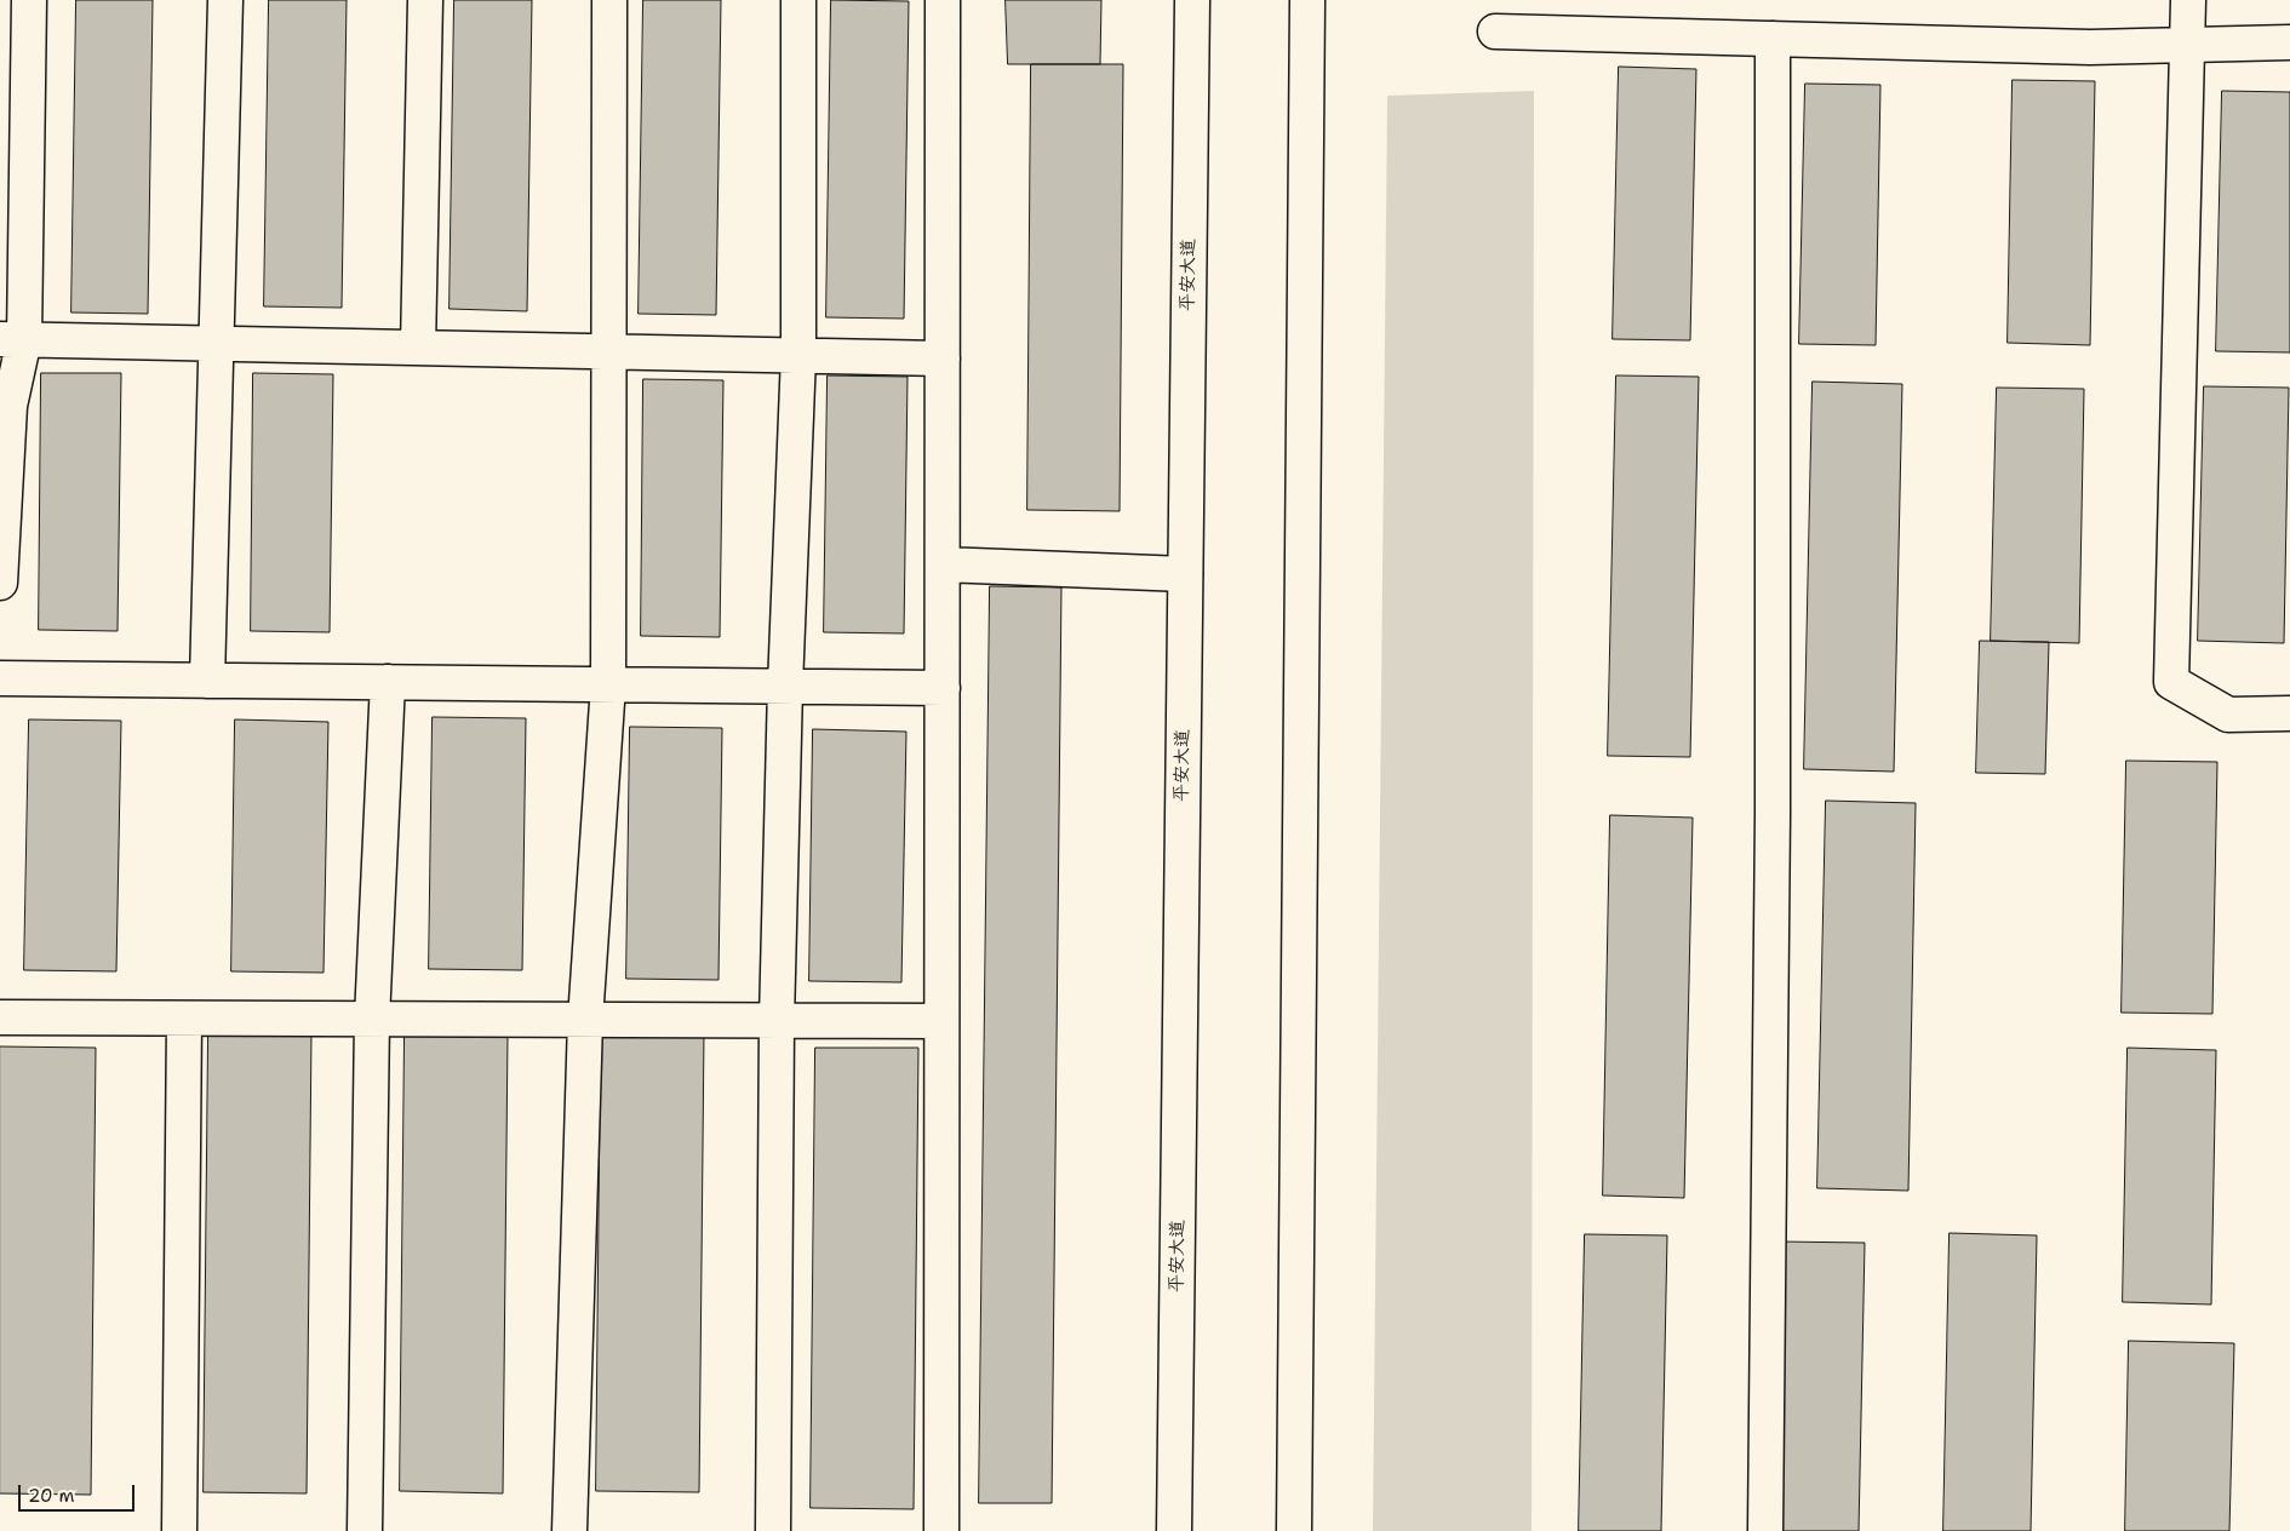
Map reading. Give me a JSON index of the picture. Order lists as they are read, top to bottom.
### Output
{
  "streets": {
    "main road": ["平安大道"]
  },
  "scale_bar": "20 m"
}
